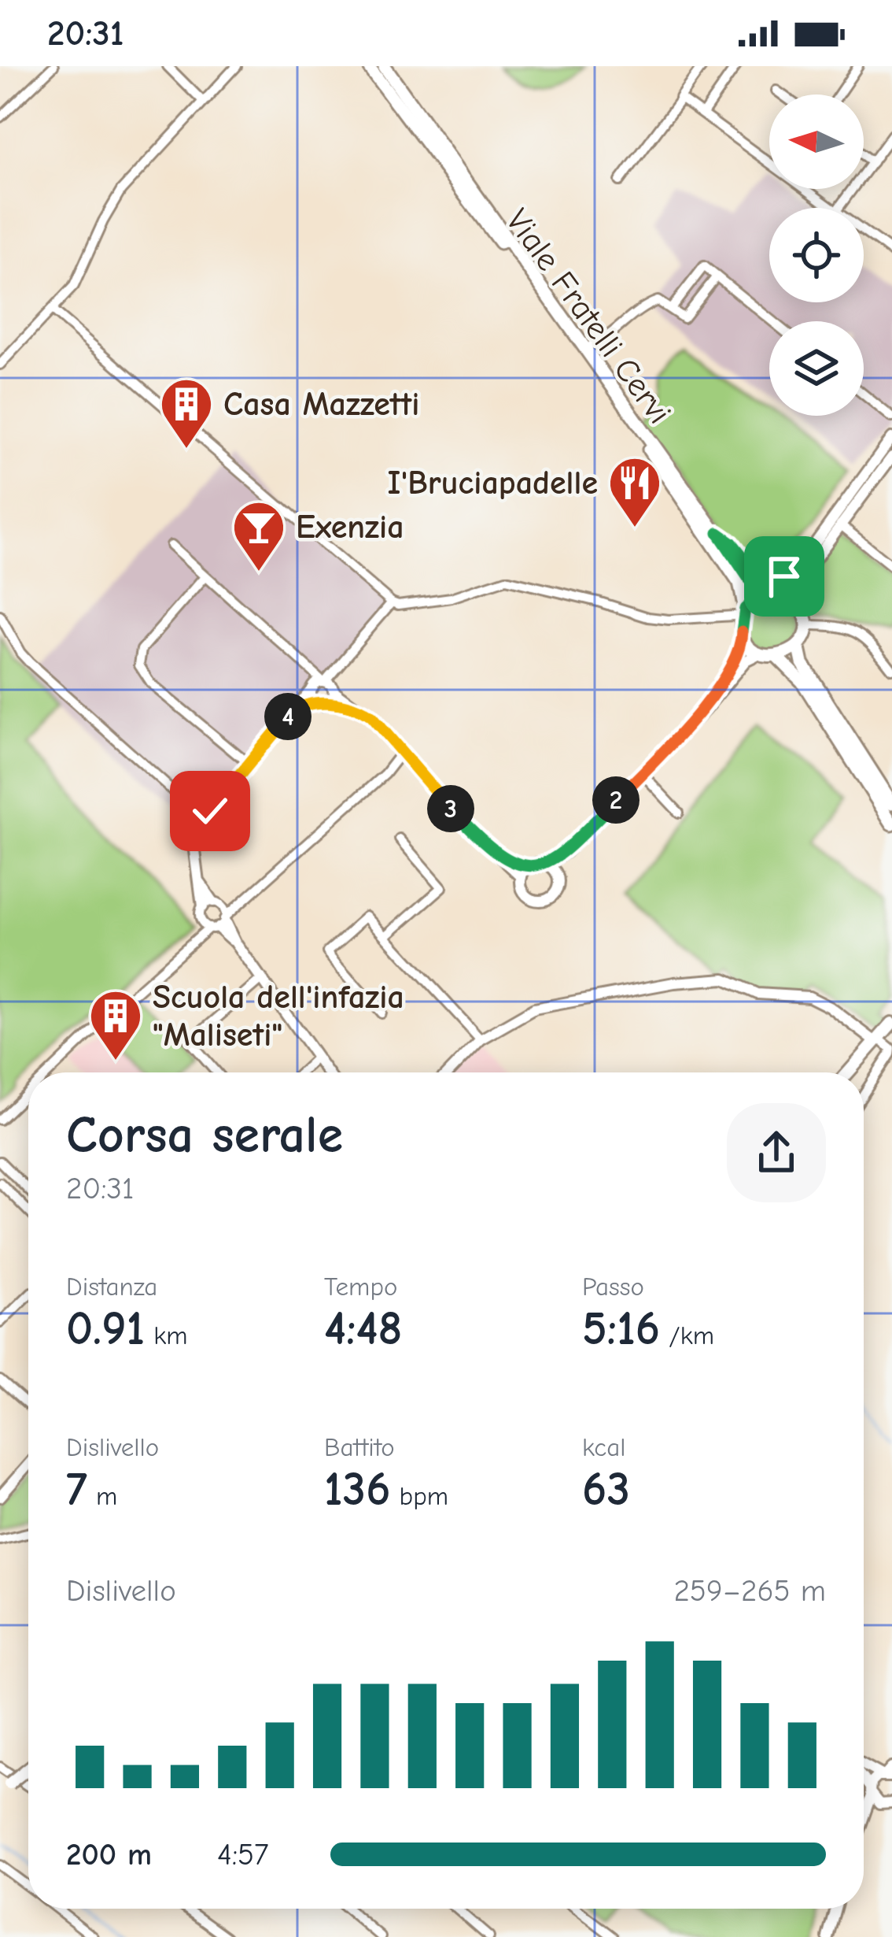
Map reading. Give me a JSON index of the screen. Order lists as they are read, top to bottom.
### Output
{
  "streets": {
    "main road": ["Viale Fratelli Cervi"]
  },
  "places": {
    "building": ["Casa Mazzetti", "Scuola dell'infazia \"Maliseti\""],
    "restaurant": ["I'Bruciapadelle"],
    "bar": ["Exenzia"]
  },
  "north": "left",
  "page": {
    "status": "20:31",
    "pins": ["4", "2", "3"],
    "heading": ["Corsa serale", "20:31"],
    "stats": [
      ["Distanza", "0.91 km"],
      ["Tempo", "4:48"],
      ["Passo", "5:16 /km"],
      ["Dislivello", "7 m"],
      ["Battito", "136 bpm"],
      ["kcal", "63"]
    ],
    "chart": ["Dislivello", "259–265 m"],
    "list": [
      {
        "name": "200 m",
        "note": "4:57"
      }
    ]
  }
}
